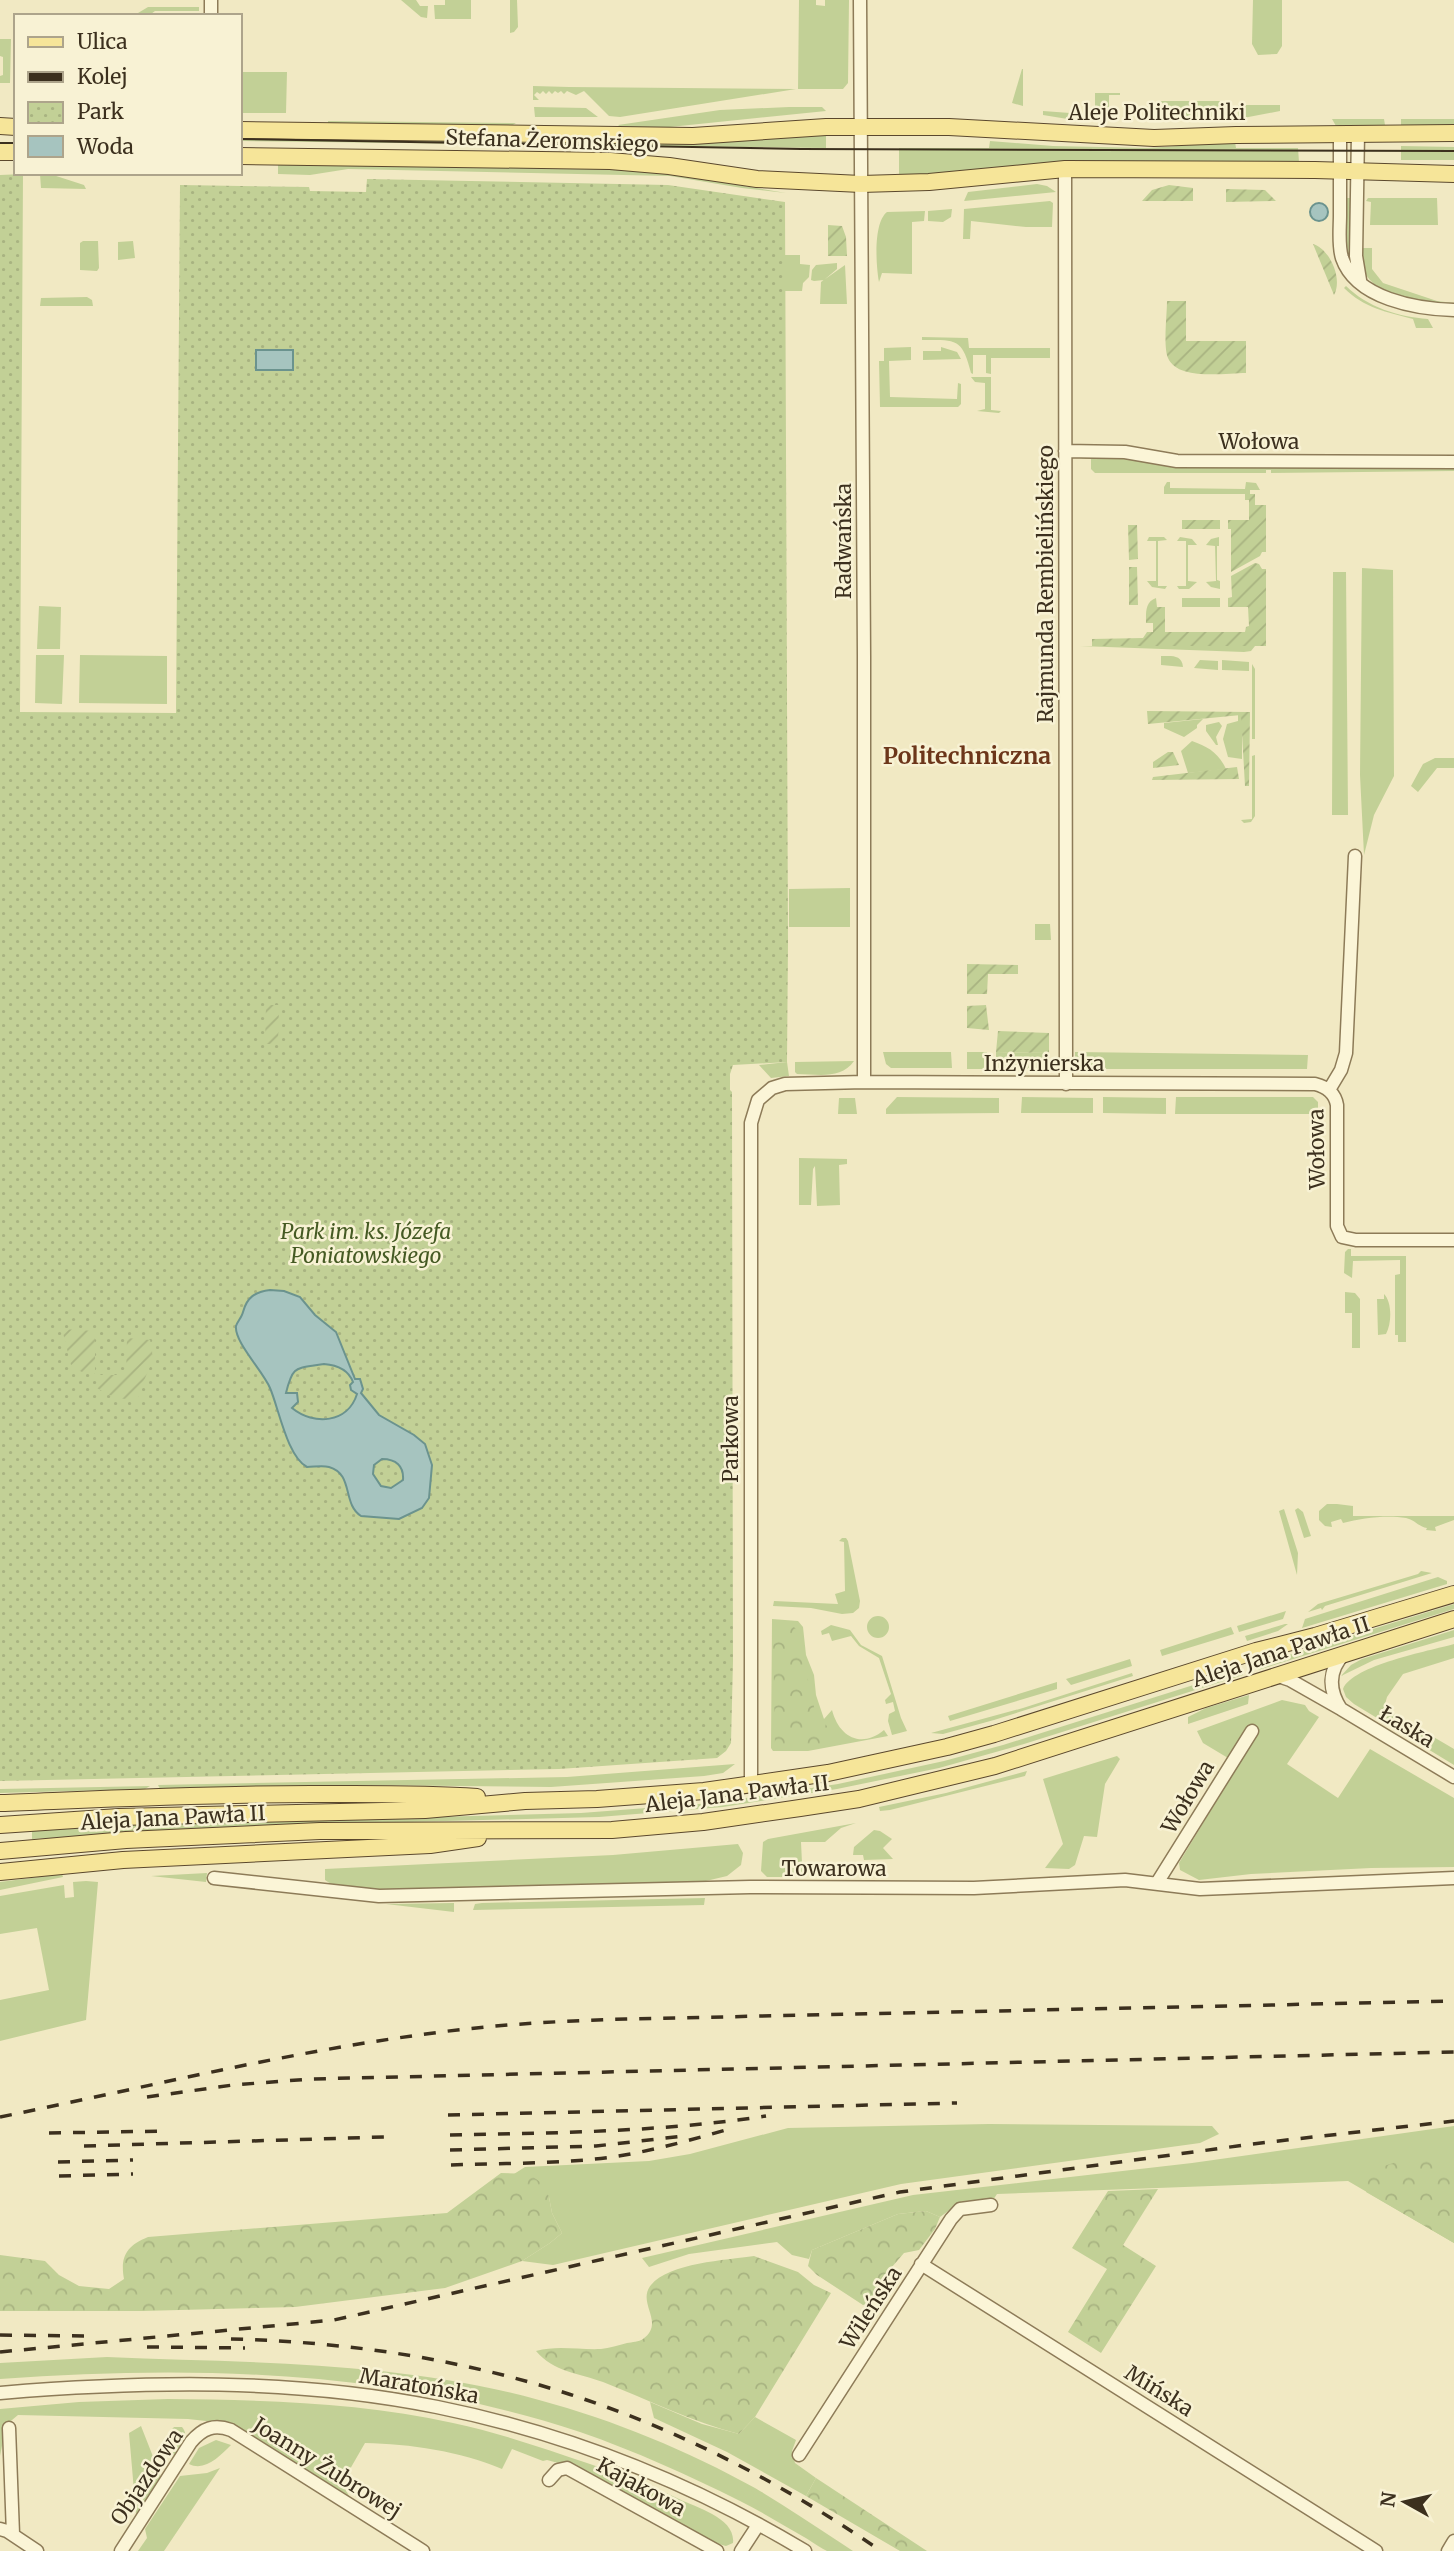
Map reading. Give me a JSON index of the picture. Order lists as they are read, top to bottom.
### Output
{
  "streets": {
    "main road": ["Aleje Politechniki", "Stefana Żeromskiego", "Aleja Jana Pawła II"],
    "street": [
      "Wołowa",
      "Radwańska",
      "Rajmunda Rembielińskiego",
      "Inżynierska",
      "Parkowa",
      "Łaska",
      "Towarowa",
      "Wileńska",
      "Maratońska",
      "Mińska",
      "Joanny Żubrowej",
      "Objazdowa",
      "Kajakowa"
    ]
  },
  "crossings": [
    ["Aleje Politechniki", "Stefana Żeromskiego"],
    ["Aleje Politechniki", "Radwańska"],
    ["Stefana Żeromskiego", "Radwańska"],
    ["Wołowa", "Rajmunda Rembielińskiego"],
    ["Wołowa", "Inżynierska"],
    ["Wołowa", "Towarowa"],
    ["Radwańska", "Inżynierska"],
    ["Rajmunda Rembielińskiego", "Inżynierska"],
    ["Inżynierska", "Parkowa"],
    ["Parkowa", "Aleja Jana Pawła II"],
    ["Aleja Jana Pawła II", "Łaska"],
    ["Wileńska", "Mińska"],
    ["Joanny Żubrowej", "Objazdowa"]
  ],
  "districts": ["Politechniczna"],
  "parks": ["Park im. ks. Józefa Poniatowskiego"],
  "legend": [
    "Ulica",
    "Kolej",
    "Park",
    "Woda"
  ],
  "north": "left"
}
